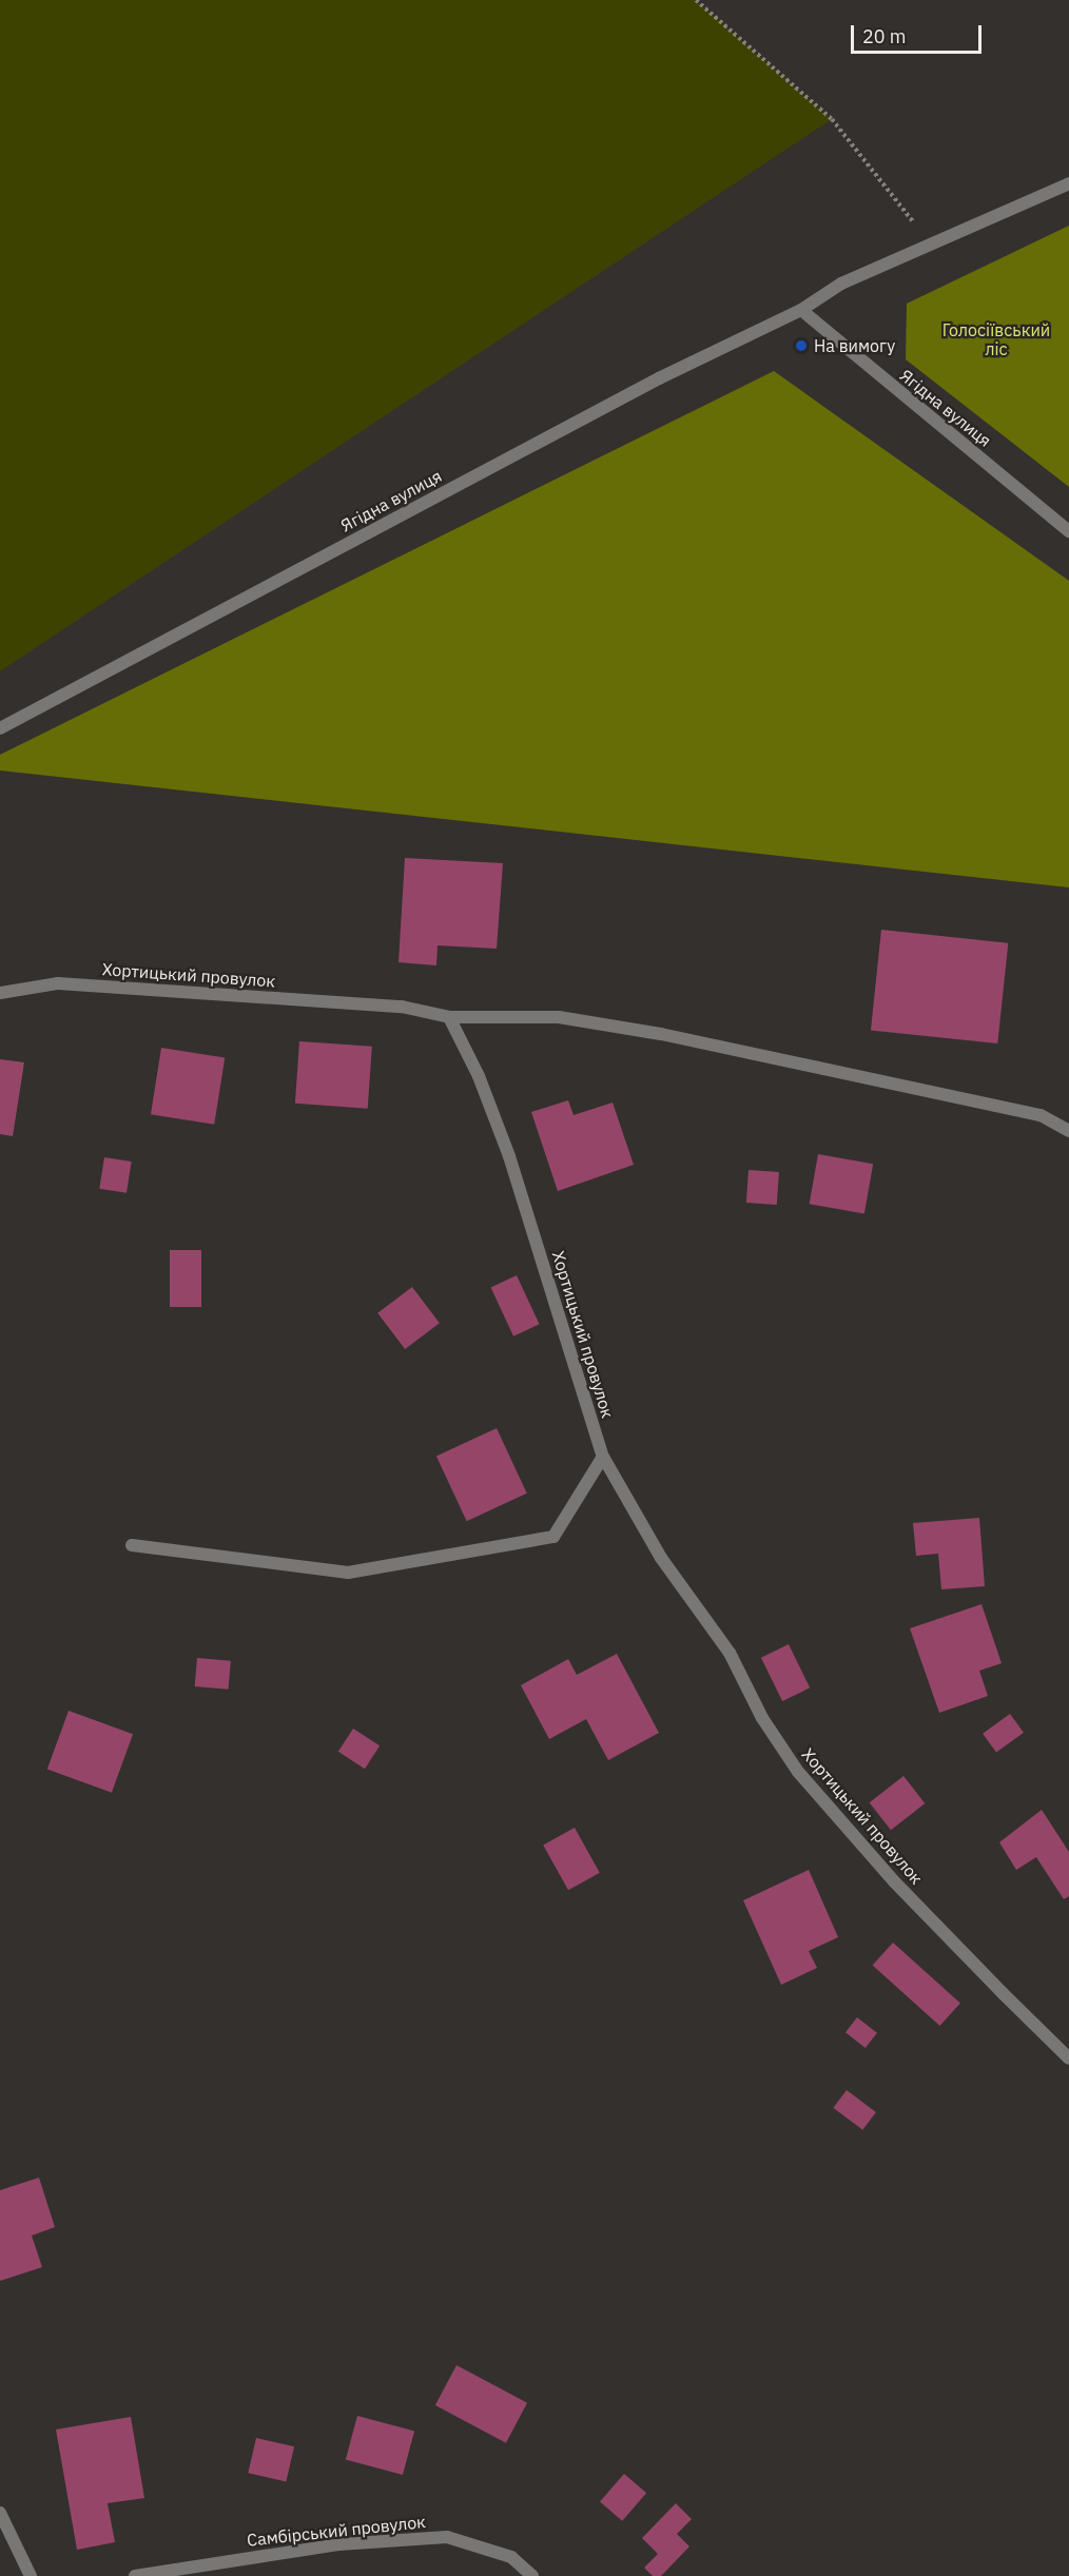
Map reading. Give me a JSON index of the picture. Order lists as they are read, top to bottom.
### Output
{
  "streets": {
    "street": ["Ягідна вулиця", "Хортицький провулок", "Самбірський провулок"]
  },
  "parks": ["Голосіївський ліс"],
  "places": ["На вимогу"],
  "scale_bar": "20 m"
}
